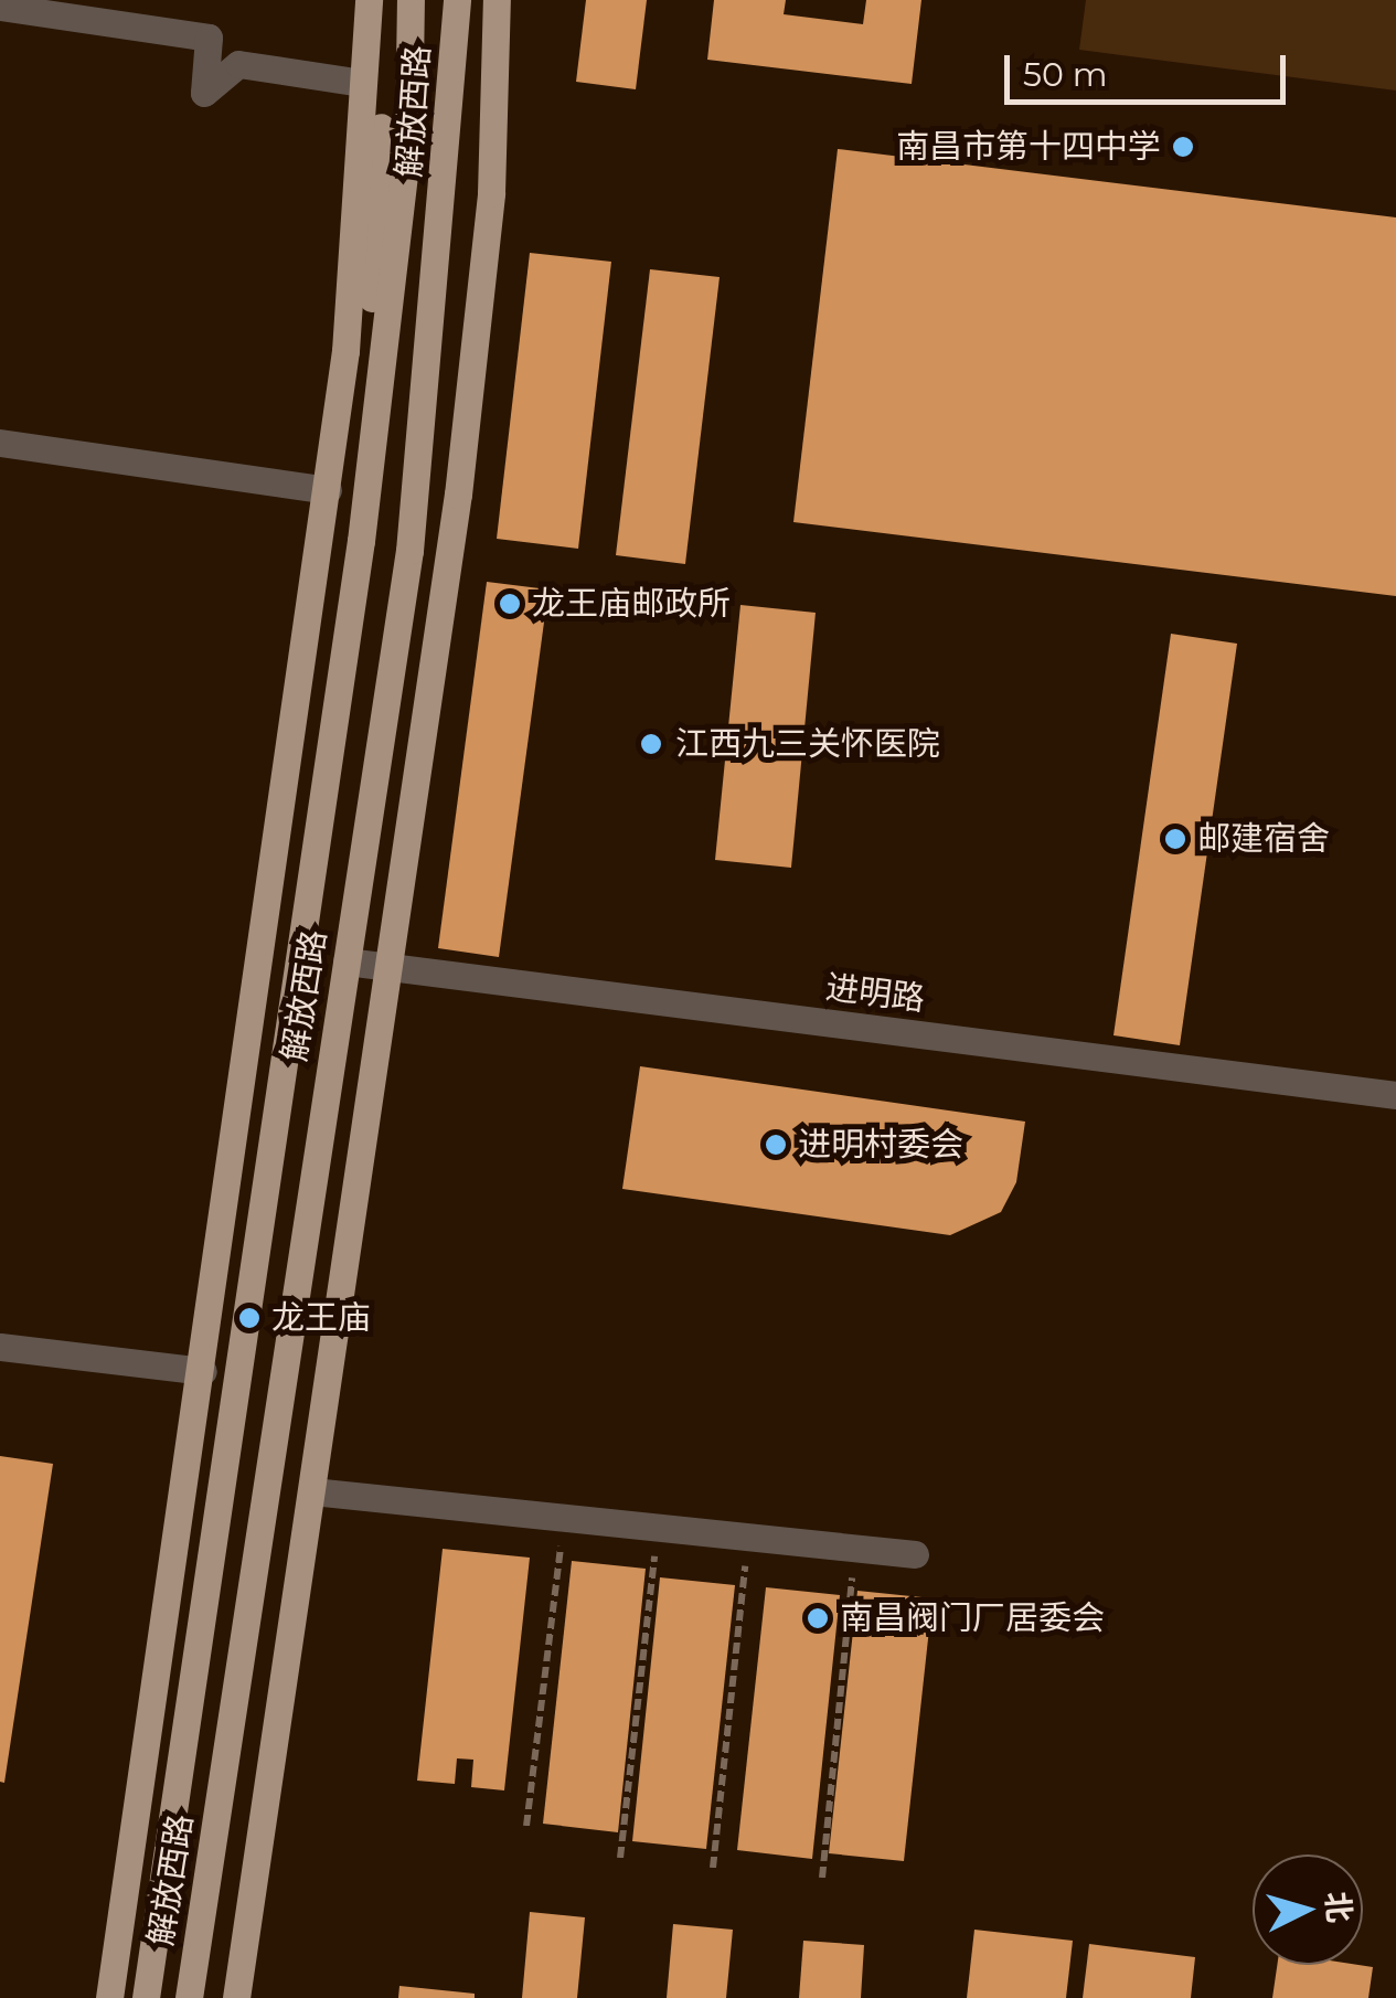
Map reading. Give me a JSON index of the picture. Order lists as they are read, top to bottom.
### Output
{
  "streets": {
    "main road": ["解放西路"],
    "street": ["进明路"]
  },
  "crossings": [
    ["解放西路", "进明路"]
  ],
  "places": [
    "南昌市第十四中学",
    "龙王庙邮政所",
    "江西九三关怀医院",
    "邮建宿舍",
    "进明村委会",
    "龙王庙",
    "南昌阀门厂居委会"
  ],
  "scale_bar": "50 m",
  "north": "right"
}
